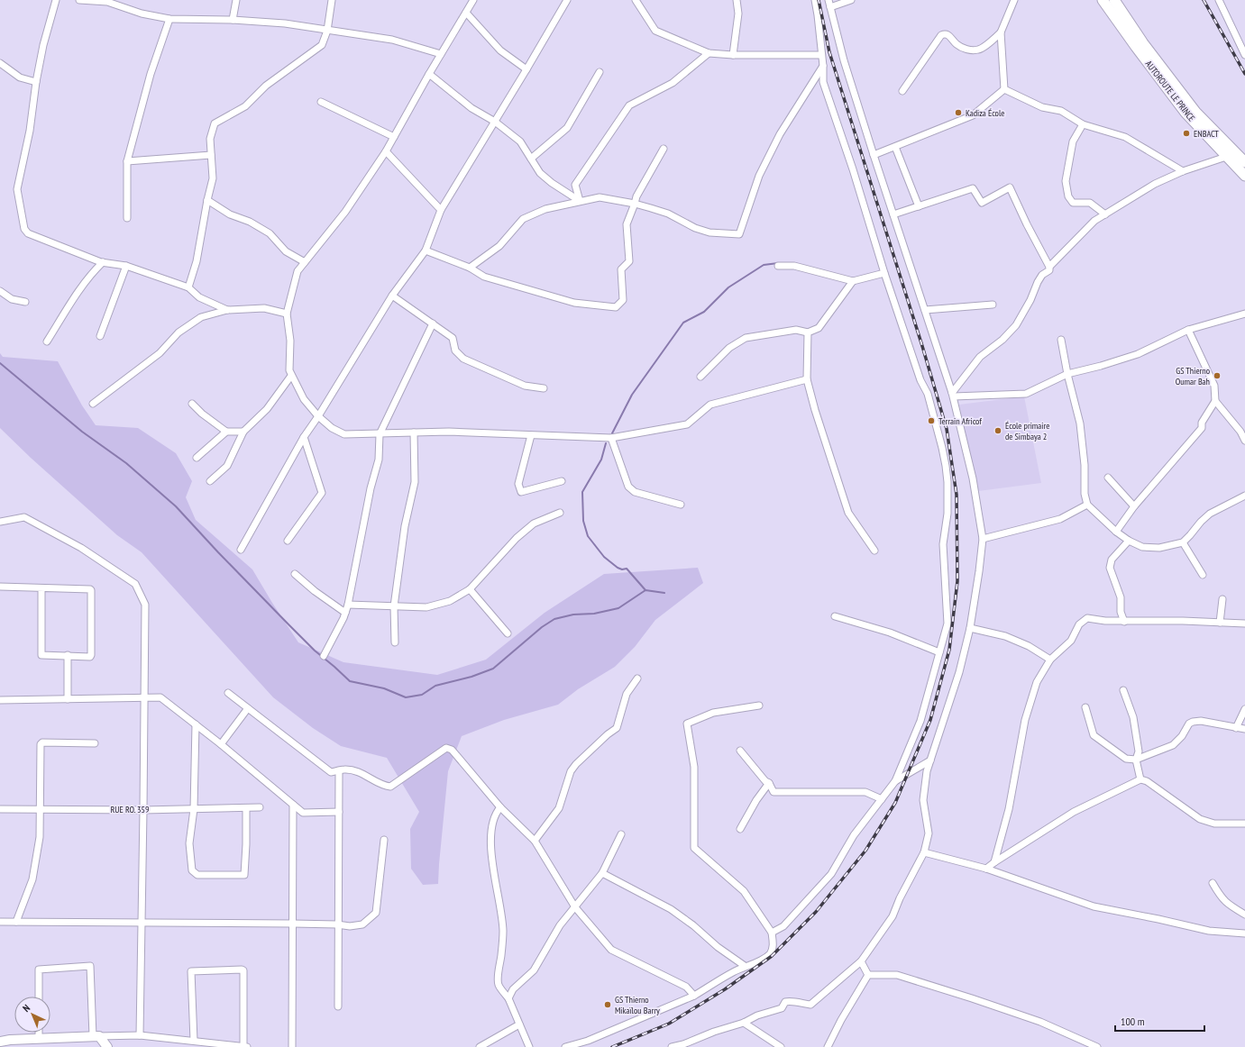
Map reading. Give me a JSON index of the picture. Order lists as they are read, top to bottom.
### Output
{
  "streets": {
    "main road": ["AUTOROUTE LE PRINCE"],
    "street": ["RUE RO. 359"]
  },
  "places": [
    "Kadiza École",
    "ENBACT",
    "GS Thierno Oumar Bah",
    "Terrain Africof",
    "École primaire de Simbaya 2",
    "GS Thierno Mikaïlou Barry"
  ],
  "scale_bar": "100 m",
  "north": "top left"
}
